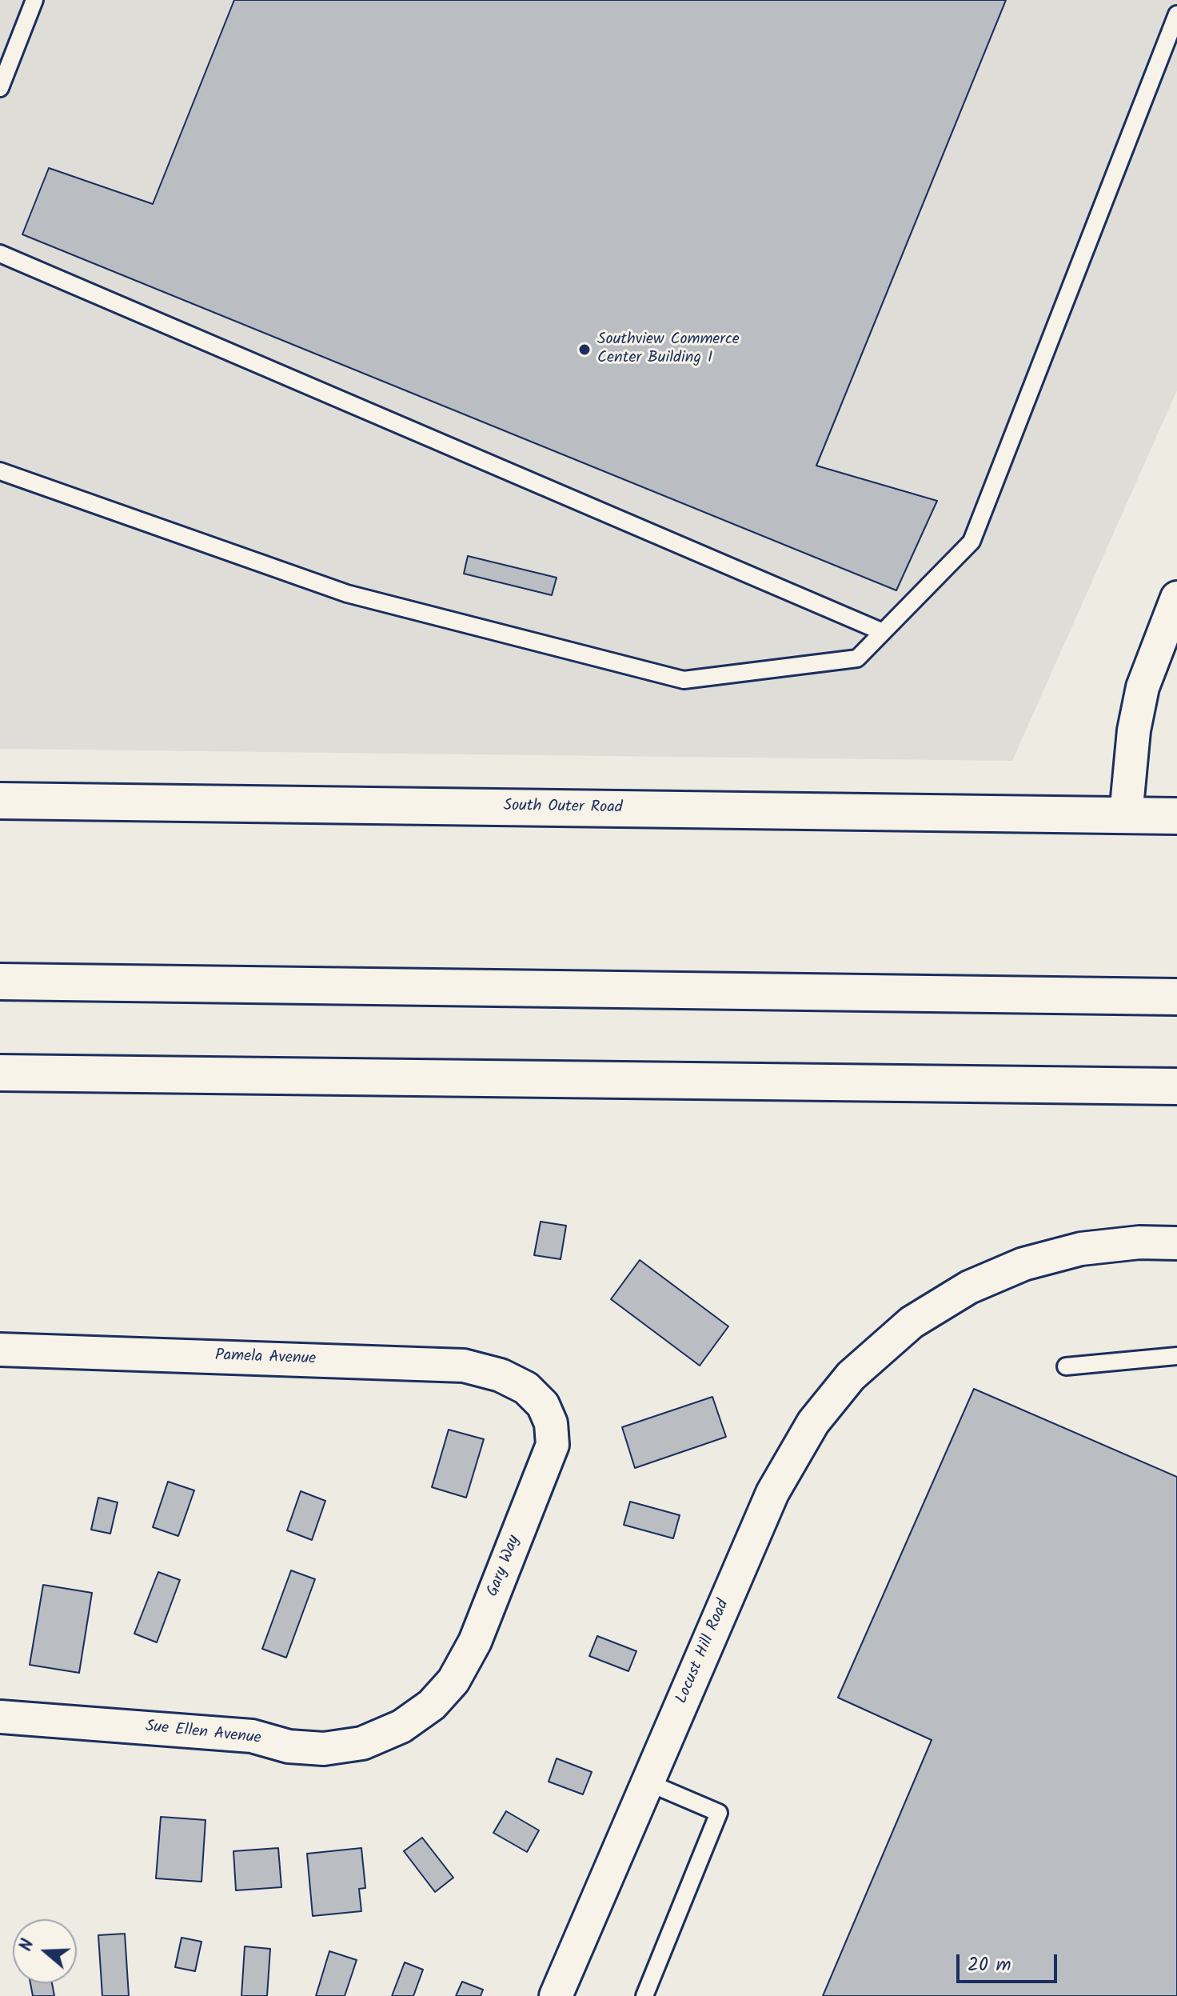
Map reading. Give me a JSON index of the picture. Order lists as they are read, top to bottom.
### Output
{
  "streets": {
    "main road": ["South Outer Road"],
    "street": [
      "Pamela Avenue",
      "Gary Way",
      "Locust Hill Road",
      "Sue Ellen Avenue"
    ]
  },
  "crossings": [
    ["Pamela Avenue", "Gary Way"],
    ["Gary Way", "Sue Ellen Avenue"]
  ],
  "places": ["Southview Commerce Center Building I"],
  "scale_bar": "20 m",
  "north": "left"
}
